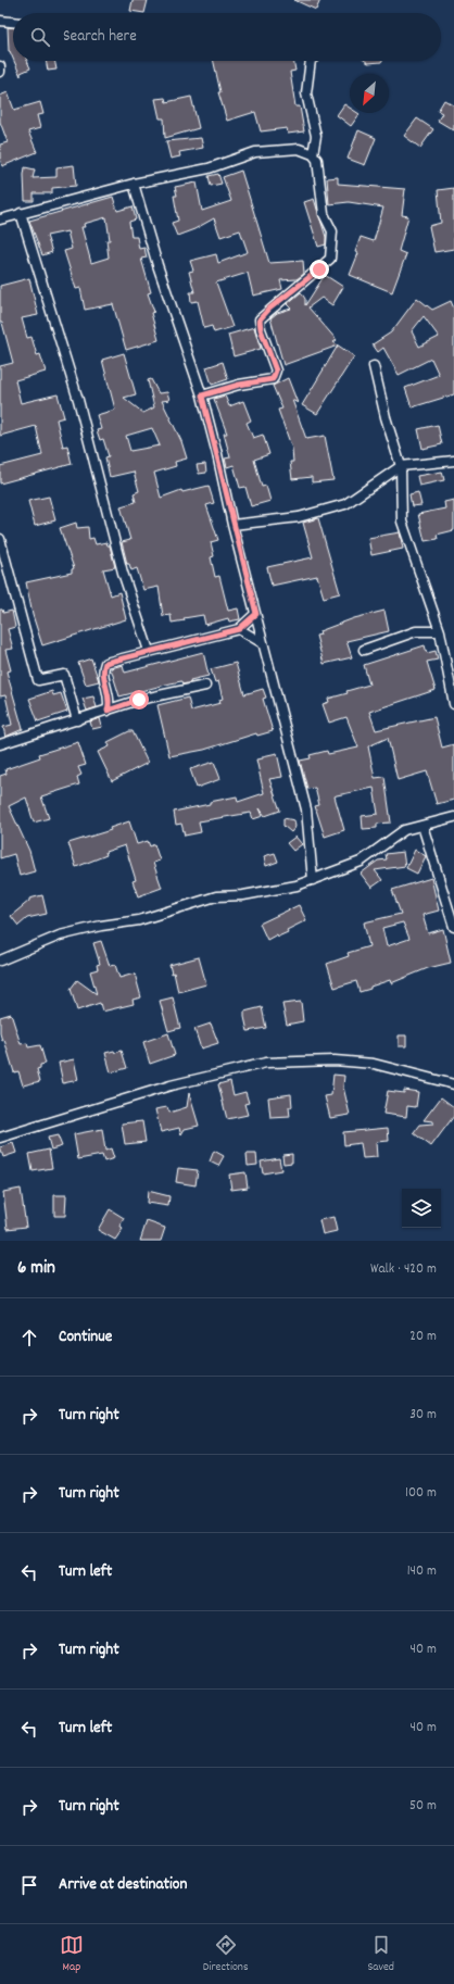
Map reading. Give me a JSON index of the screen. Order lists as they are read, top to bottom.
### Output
{
  "north": "bottom left",
  "page": {
    "search": "Search here",
    "heading": ["6 min", "Walk · 420 m"],
    "list": [
      ["Continue", "20 m"],
      ["Turn right", "30 m"],
      ["Turn right", "100 m"],
      ["Turn left", "140 m"],
      ["Turn right", "40 m"],
      ["Turn left", "40 m"],
      ["Turn right", "50 m"],
      "Arrive at destination"
    ],
    "nav": ["Map", "Directions", "Saved"]
  }
}
